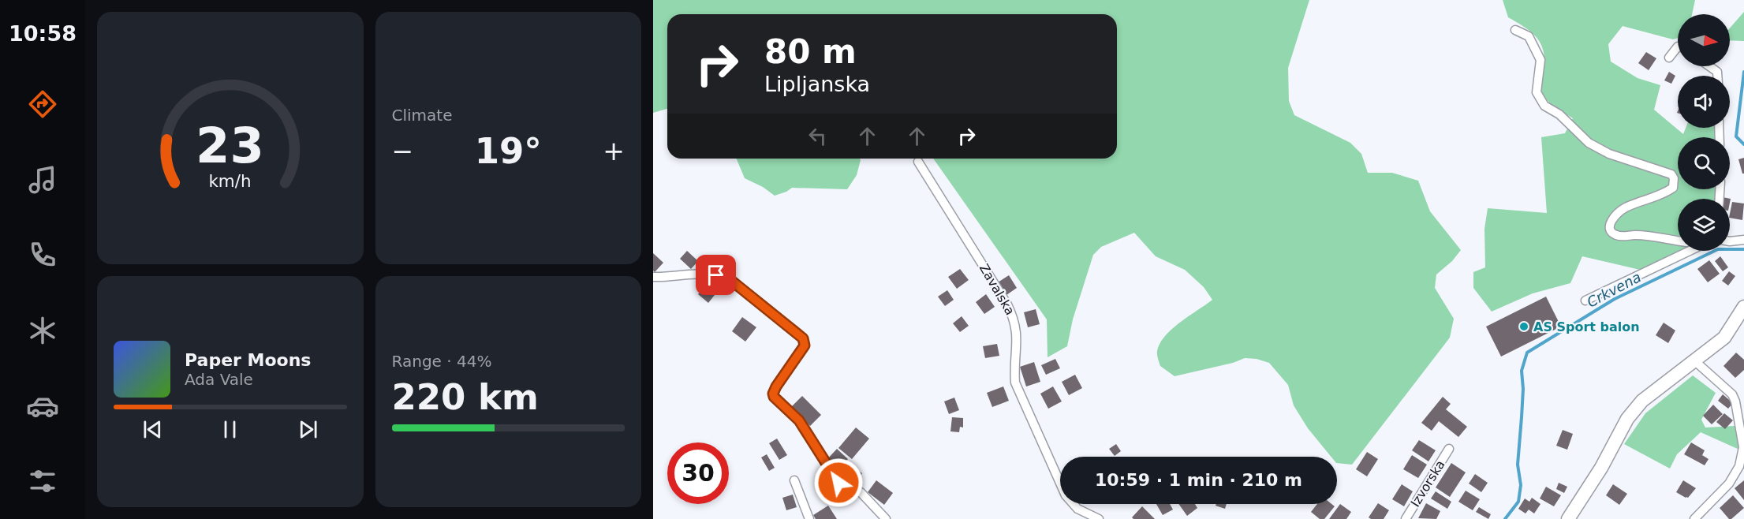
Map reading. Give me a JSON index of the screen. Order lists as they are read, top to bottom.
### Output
{
  "streets": {
    "street": ["Zavalska", "Izvorska"]
  },
  "water": ["Crkvena"],
  "places": ["AS Sport balon"],
  "north": "right",
  "page": {
    "tabs": "10:58",
    "tile": [
      "Climate",
      ["Range · 44%", "220 km"]
    ],
    "turn": ["80 m", "Lipljanska"],
    "heat": ["−", "19°", "+"],
    "song": ["Paper Moons", "Ada Vale"],
    "limit": "30",
    "trip": "10:59 · 1 min · 210 m",
    "gauge": ["23", "km/h"]
  }
}
